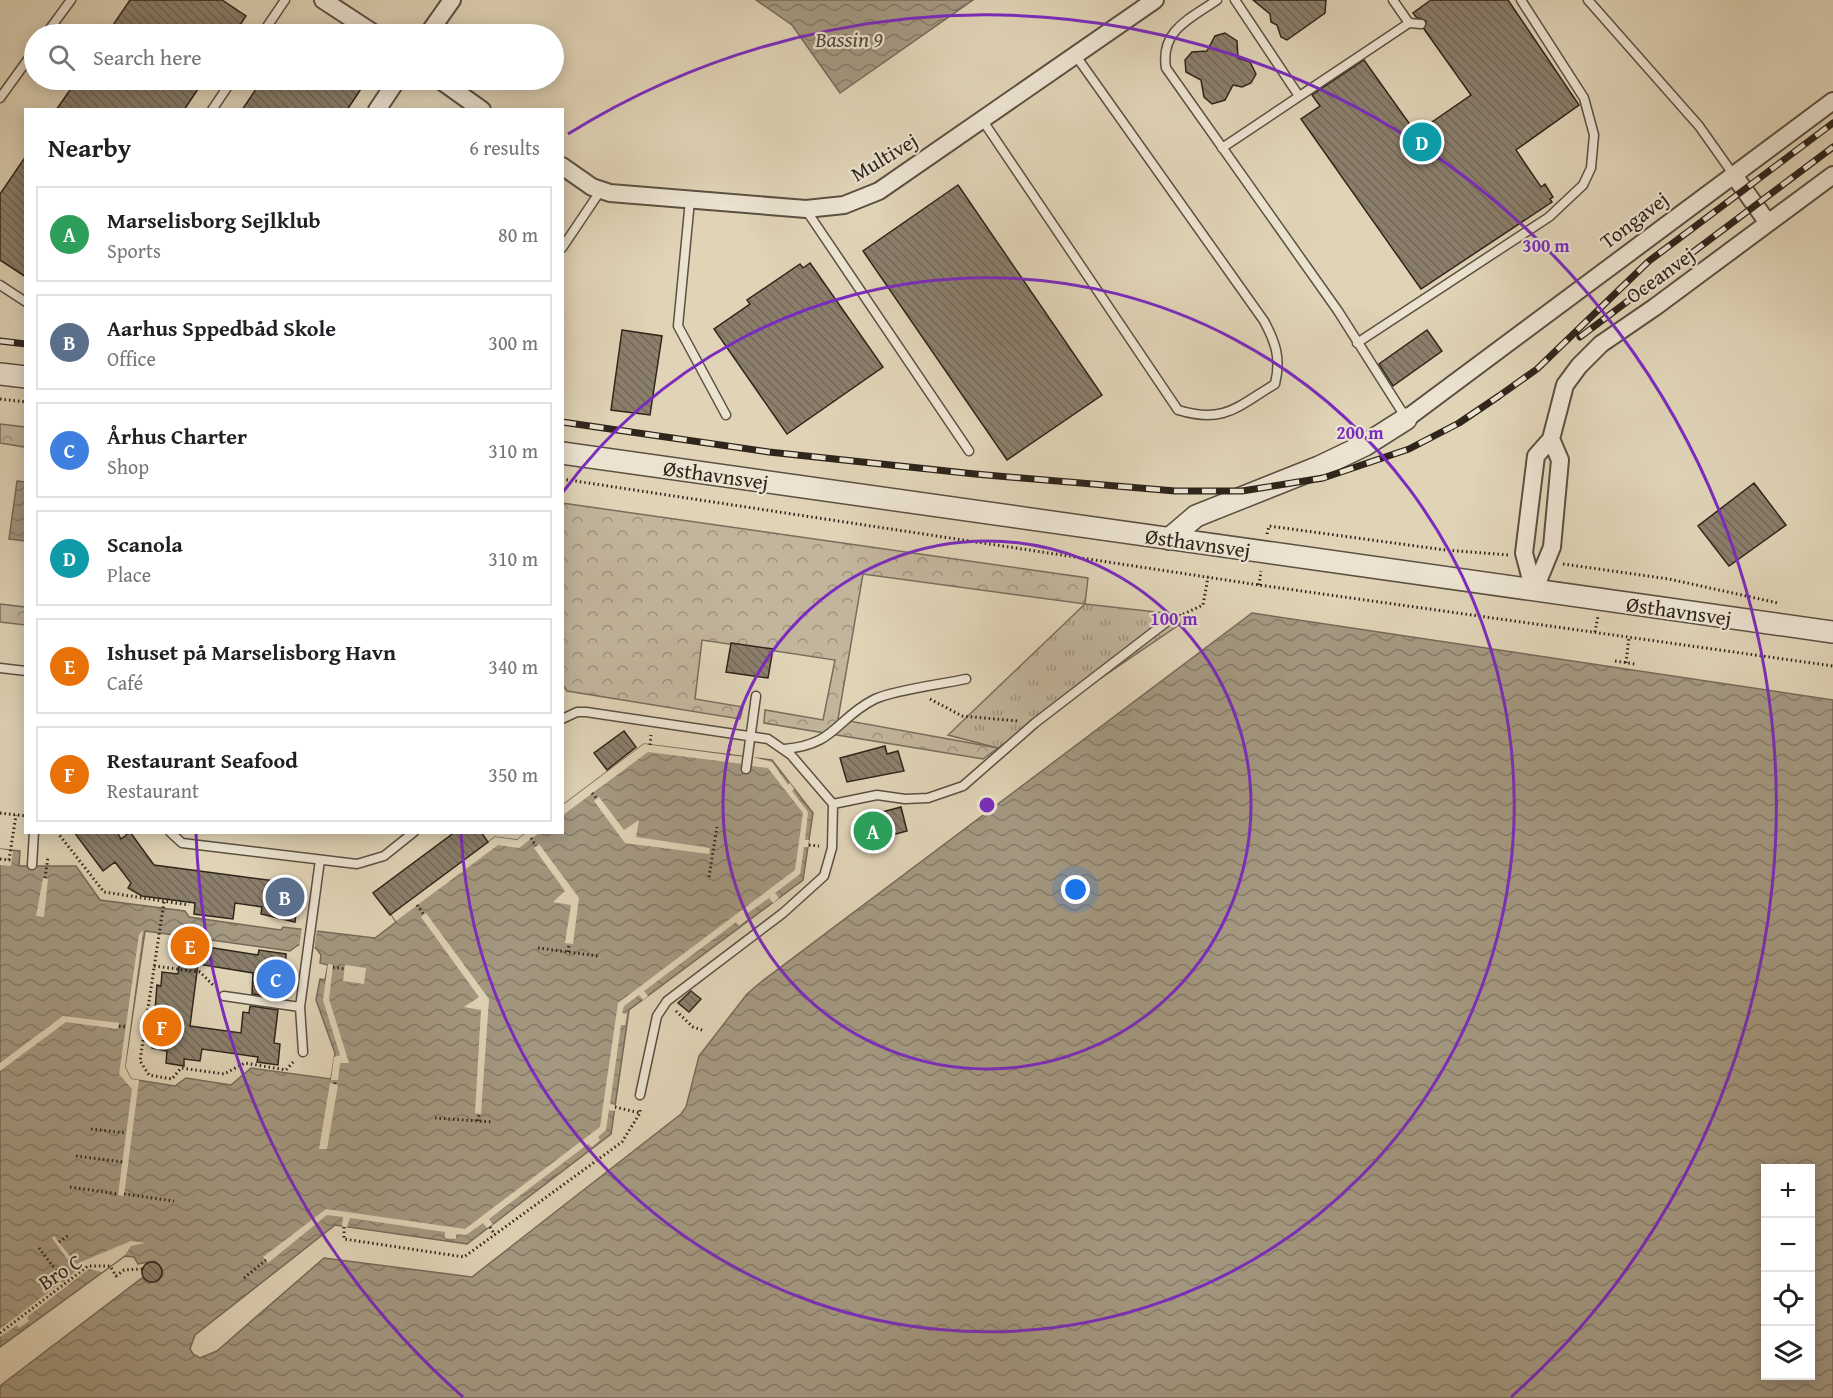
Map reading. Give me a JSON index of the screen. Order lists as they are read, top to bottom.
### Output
{
  "streets": {
    "street": [
      "Multivej",
      "Tongavej",
      "Oceanvej",
      "Østhavnsvej"
    ],
    "path": ["Bro C"]
  },
  "crossings": [
    ["Oceanvej", "Østhavnsvej"]
  ],
  "water": ["Bassin 9"],
  "page": {
    "search": "Search here",
    "heading": ["Nearby", "6 results"],
    "pins": [
      "D",
      "A",
      "B",
      "E",
      "C",
      "F"
    ],
    "list": [
      {
        "mark": "A",
        "name": "Marselisborg Sejlklub",
        "note": "Sports",
        "value": "80 m"
      },
      {
        "mark": "B",
        "name": "Aarhus Sppedbåd Skole",
        "note": "Office",
        "value": "300 m"
      },
      {
        "mark": "C",
        "name": "Århus Charter",
        "note": "Shop",
        "value": "310 m"
      },
      {
        "mark": "D",
        "name": "Scanola",
        "note": "Place",
        "value": "310 m"
      },
      {
        "mark": "E",
        "name": "Ishuset på Marselisborg Havn",
        "note": "Café",
        "value": "340 m"
      },
      {
        "mark": "F",
        "name": "Restaurant Seafood",
        "note": "Restaurant",
        "value": "350 m"
      }
    ],
    "map_buttons": ["+", "−"]
  },
  "rings": ["300 m", "200 m", "100 m"]
}
